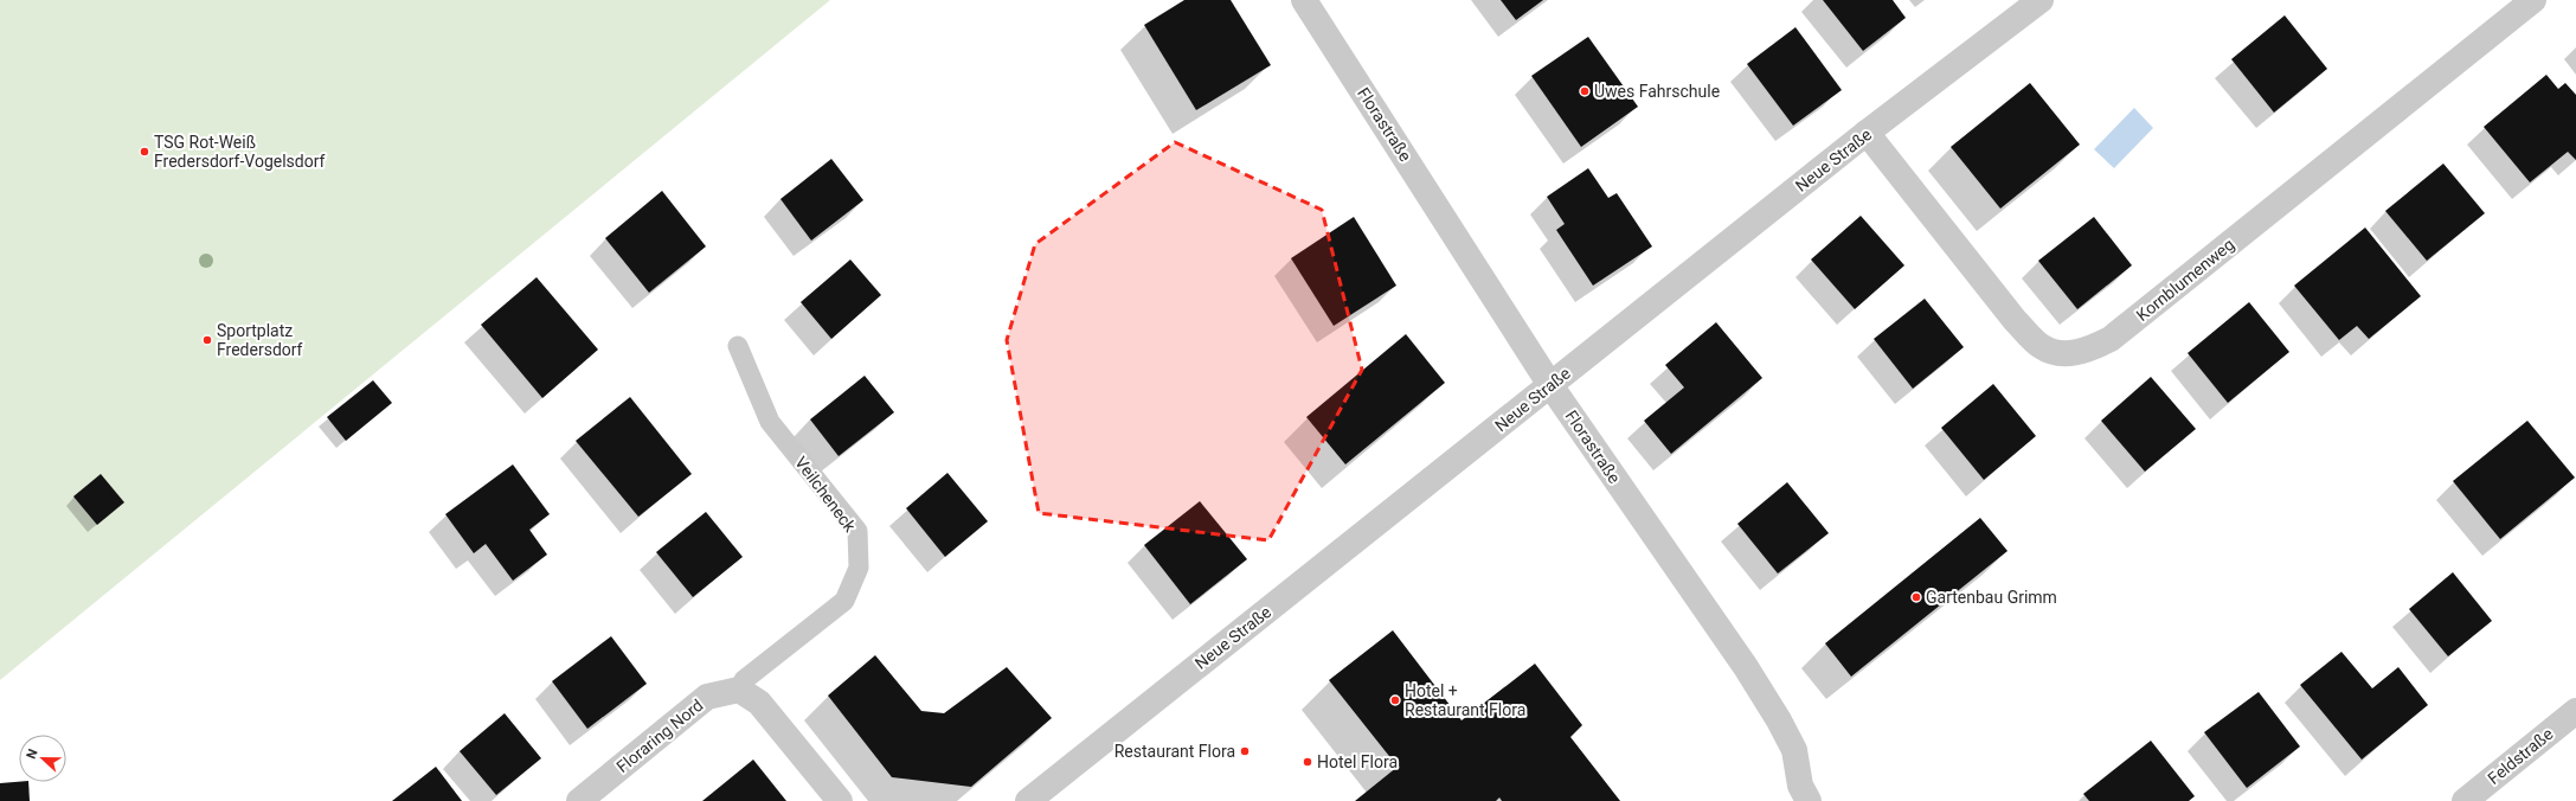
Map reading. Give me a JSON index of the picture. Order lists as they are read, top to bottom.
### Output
{
  "streets": {
    "street": [
      "Florastraße",
      "Neue Straße",
      "Kornblumenweg",
      "Floraring Nord",
      "Feldstraße"
    ],
    "lane": ["Veilcheneck"]
  },
  "crossings": [
    ["Florastraße", "Neue Straße"],
    ["Neue Straße", "Kornblumenweg"],
    ["Veilcheneck", "Floraring Nord"]
  ],
  "places": [
    "Uwes Fahrschule",
    "TSG Rot-Weiß Fredersdorf-Vogelsdorf",
    "Sportplatz Fredersdorf",
    "Gartenbau Grimm",
    "Hotel + Restaurant Flora",
    "Restaurant Flora",
    "Hotel Flora"
  ],
  "north": "left"
}
